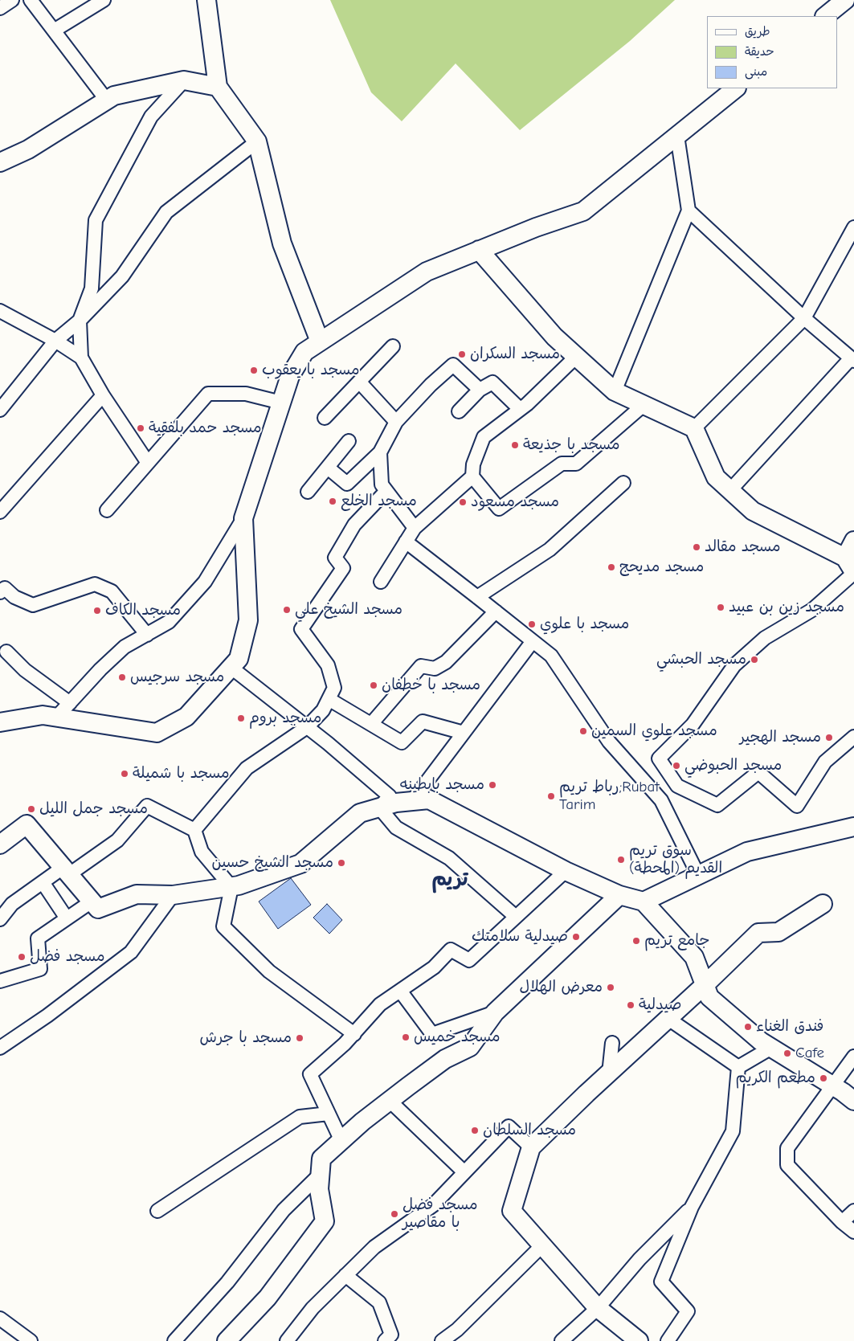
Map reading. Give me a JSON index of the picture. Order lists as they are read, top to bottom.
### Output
{
  "districts": ["تريم"],
  "places": [
    "مسجد السكران",
    "مسجد با يعقوب",
    "مسجد حمد بلفقية",
    "مسجد با جذيعة",
    "مسجد الخلع",
    "مسجد مسعود",
    "مسجد مقالد",
    "مسجد مديحج",
    "مسجد زين بن عبيد",
    "مسجد الشيخ علي",
    "مسجد الكاف",
    "مسجد با علوي",
    "مسجد الحبشي",
    "مسجد سرجيس",
    "مسجد با خطفان",
    "مسجد بروم",
    "مسجد علوي السمين",
    "مسجد الهجير",
    "مسجد الحبوضي",
    "مسجد با شميلة",
    "مسجد بابطينه",
    "رباط تريم;Rubat Tarim",
    "مسجد جمل الليل",
    "سوق تريم القديم (المحطة)",
    "مسجد الشيخ حسين",
    "صيدلية سلامتك",
    "جامع تريم",
    "مسجد فضل",
    "معرض الهلال",
    "صيدلية",
    "فندق الغناء",
    "مسجد خميس",
    "مسجد با جرش",
    "Cafe",
    "مطعم الكريم",
    "مسجد السلطان",
    "مسجد فضل با مقاصير"
  ],
  "legend": ["طريق", "حديقة", "مبنى"]
}
